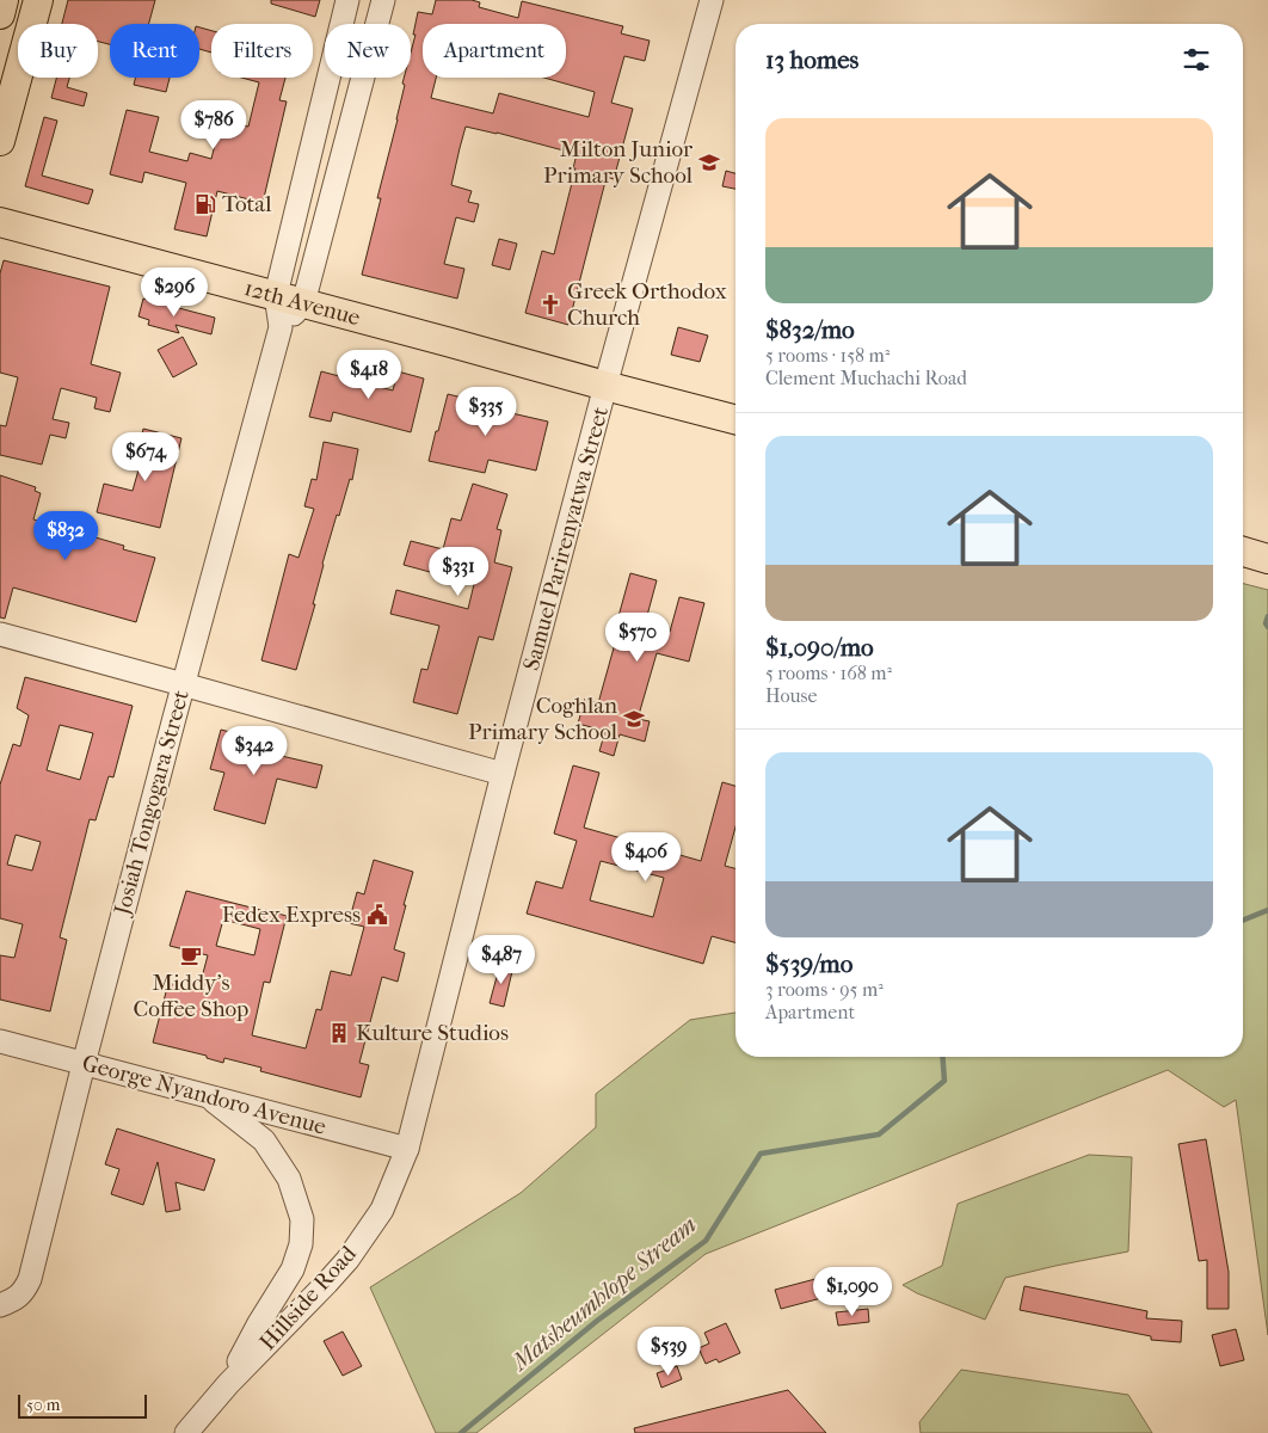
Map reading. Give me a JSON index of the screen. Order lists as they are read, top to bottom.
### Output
{
  "streets": {
    "main road": ["12th Avenue"],
    "street": [
      "Samuel Parirenyatwa Street",
      "Josiah Tongogara Street",
      "George Nyandoro Avenue",
      "Hillside Road"
    ]
  },
  "crossings": [
    ["12th Avenue", "Samuel Parirenyatwa Street"],
    ["12th Avenue", "Josiah Tongogara Street"],
    ["Samuel Parirenyatwa Street", "George Nyandoro Avenue"],
    ["Samuel Parirenyatwa Street", "Hillside Road"],
    ["Josiah Tongogara Street", "George Nyandoro Avenue"],
    ["George Nyandoro Avenue", "Hillside Road"]
  ],
  "water": ["Matsheumhlope Stream"],
  "places": {
    "school or university": ["Milton Junior Primary School", "Coghlan Primary School"],
    "fuel station": ["Total"],
    "church": ["Greek Orthodox Church"],
    "public building": ["Fedex Express"],
    "cafe": ["Middy's Coffee Shop"],
    "building": ["Kulture Studios"]
  },
  "scale_bar": "50 m",
  "page": {
    "chip": [
      "Buy",
      "Rent",
      "Filters",
      "New",
      "Apartment"
    ],
    "heading": "13 homes",
    "list": [
      {
        "name": "$832/mo",
        "note": "5 rooms · 158 m² · Clement Muchachi Road"
      },
      {
        "name": "$1,090/mo",
        "note": "5 rooms · 168 m² · House"
      },
      {
        "name": "$539/mo",
        "note": "3 rooms · 95 m² · Apartment"
      }
    ],
    "price": [
      "$786",
      "$296",
      "$418",
      "$335",
      "$674",
      "$832",
      "$331",
      "$570",
      "$342",
      "$406",
      "$487",
      "$1,090",
      "$539"
    ],
    "scale": "50 m"
  }
}
